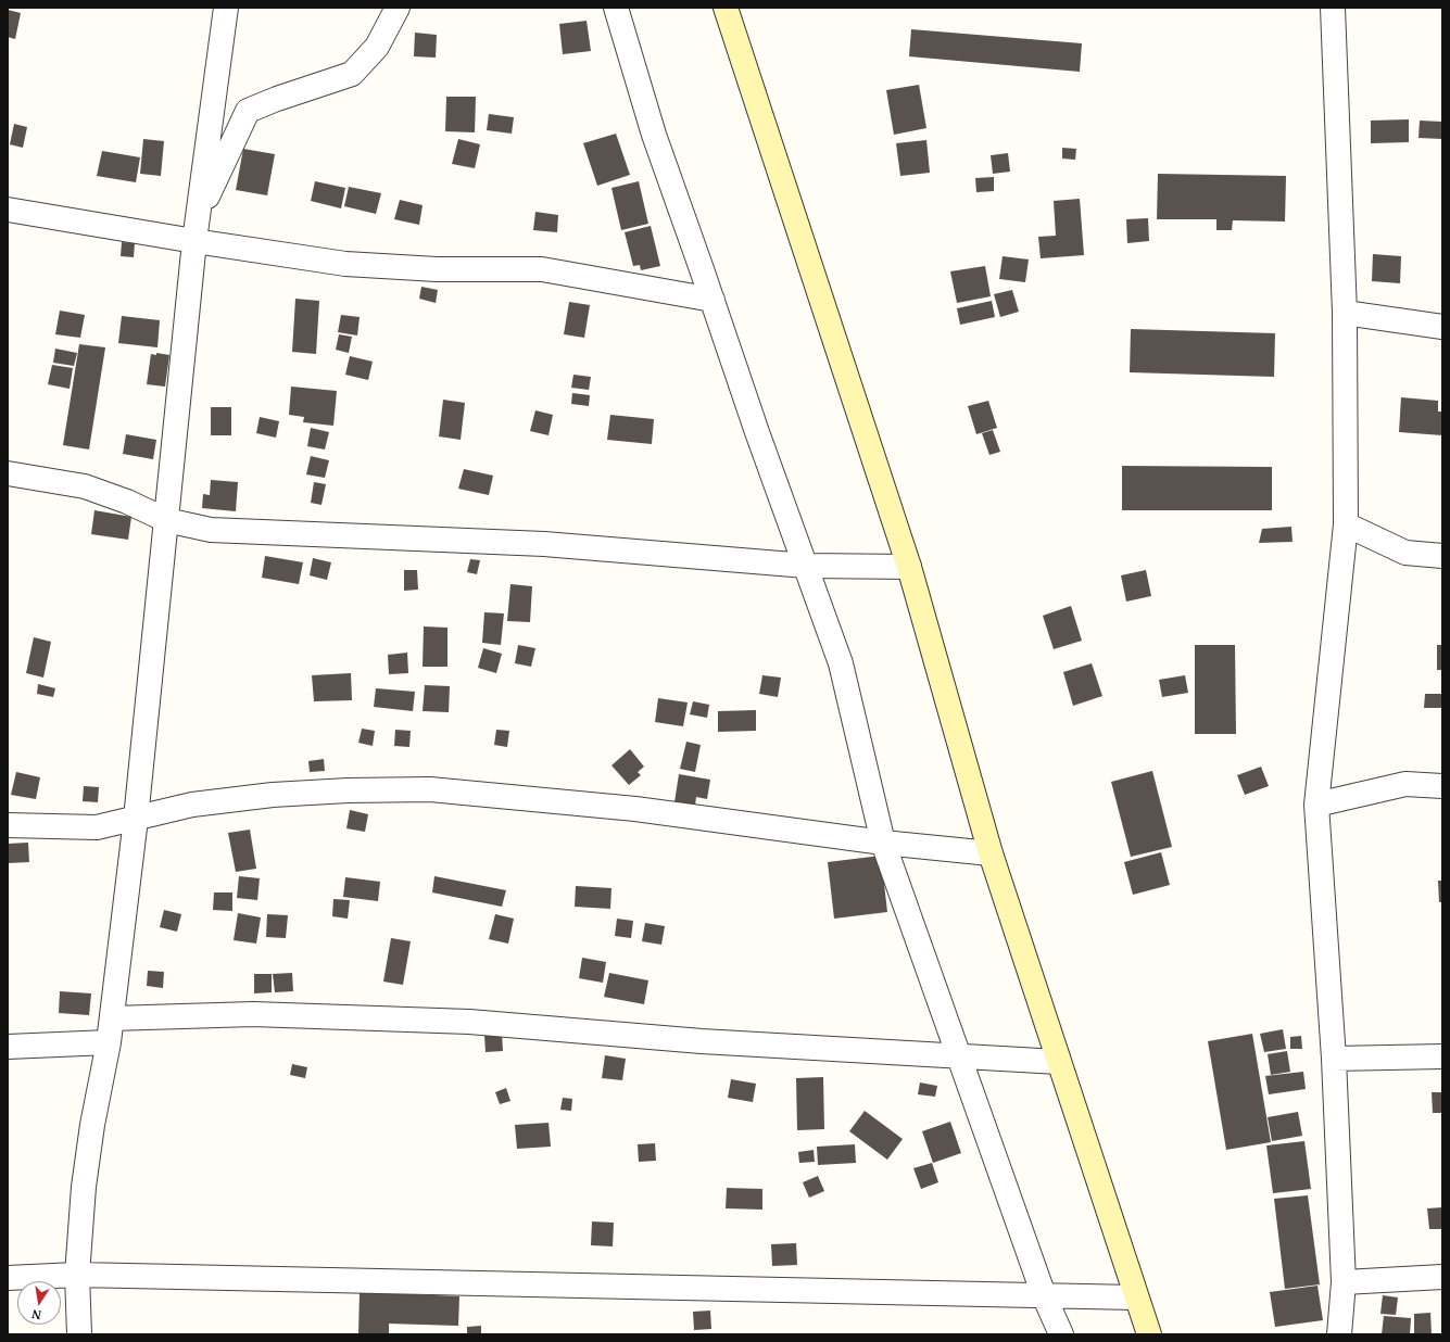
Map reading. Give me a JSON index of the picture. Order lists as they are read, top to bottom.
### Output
{
  "north": "bottom"
}
